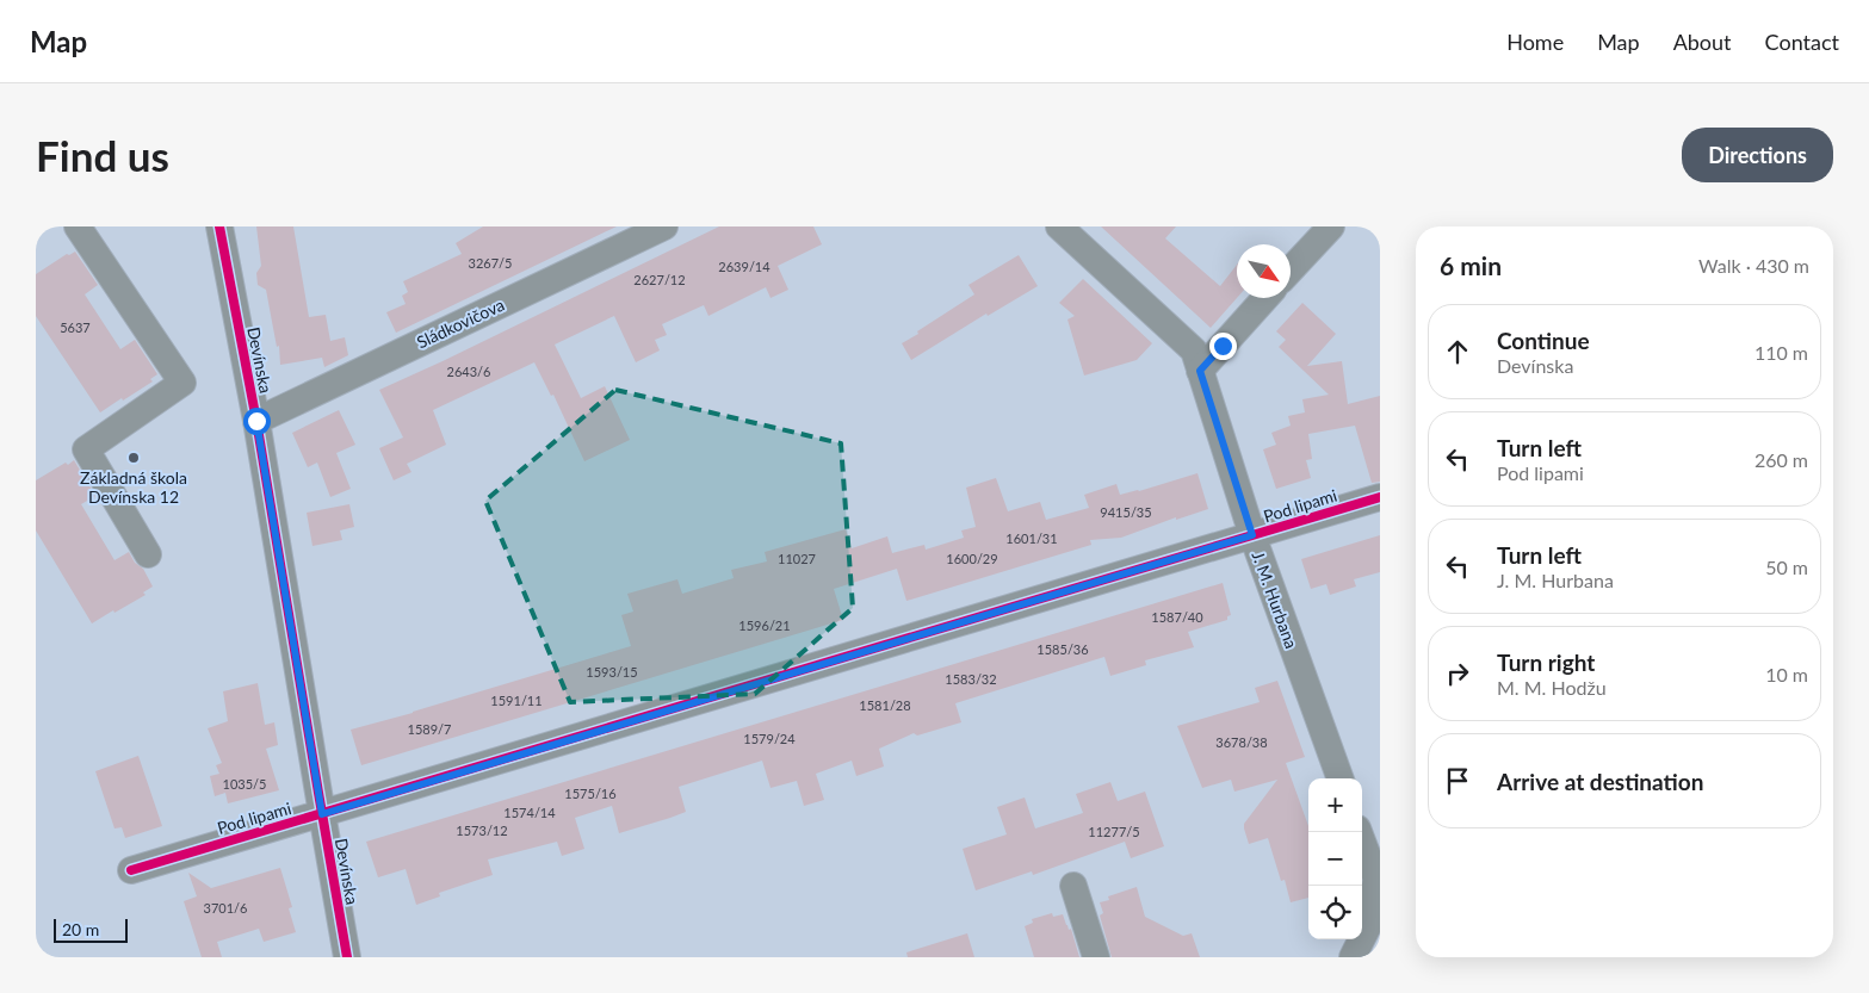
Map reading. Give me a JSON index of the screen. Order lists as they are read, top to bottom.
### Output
{
  "streets": {
    "street": [
      "Sládkovičova",
      "Devínska",
      "Pod lipami",
      "J. M. Hurbana"
    ]
  },
  "crossings": [
    ["Sládkovičova", "Devínska"],
    ["Devínska", "Pod lipami"],
    ["Pod lipami", "J. M. Hurbana"]
  ],
  "places": ["Základná škola Devínska 12"],
  "house_numbers": [
    "3267/5",
    "2639/14",
    "2627/12",
    "5637",
    "2643/6",
    "9415/35",
    "1601/31",
    "11027",
    "1600/29",
    "1587/40",
    "1596/21",
    "1585/36",
    "1593/15",
    "1583/32",
    "1591/11",
    "1581/28",
    "1589/7",
    "1579/24",
    "3678/38",
    "1035/5",
    "1575/16",
    "1574/14",
    "1573/12",
    "11277/5",
    "3701/6"
  ],
  "scale_bar": "20 m",
  "north": "bottom right",
  "page": {
    "header": "Map",
    "nav": [
      "Home",
      "Map",
      "About",
      "Contact"
    ],
    "buttons": "Directions",
    "title": "Find us",
    "heading": ["6 min", "Walk · 430 m"],
    "list": [
      ["Continue", "Devínska", "110 m"],
      ["Turn left", "Pod lipami", "260 m"],
      ["Turn left", "J. M. Hurbana", "50 m"],
      ["Turn right", "M. M. Hodžu", "10 m"],
      "Arrive at destination"
    ],
    "map_buttons": ["+", "−"],
    "scale": "20 m"
  }
}
